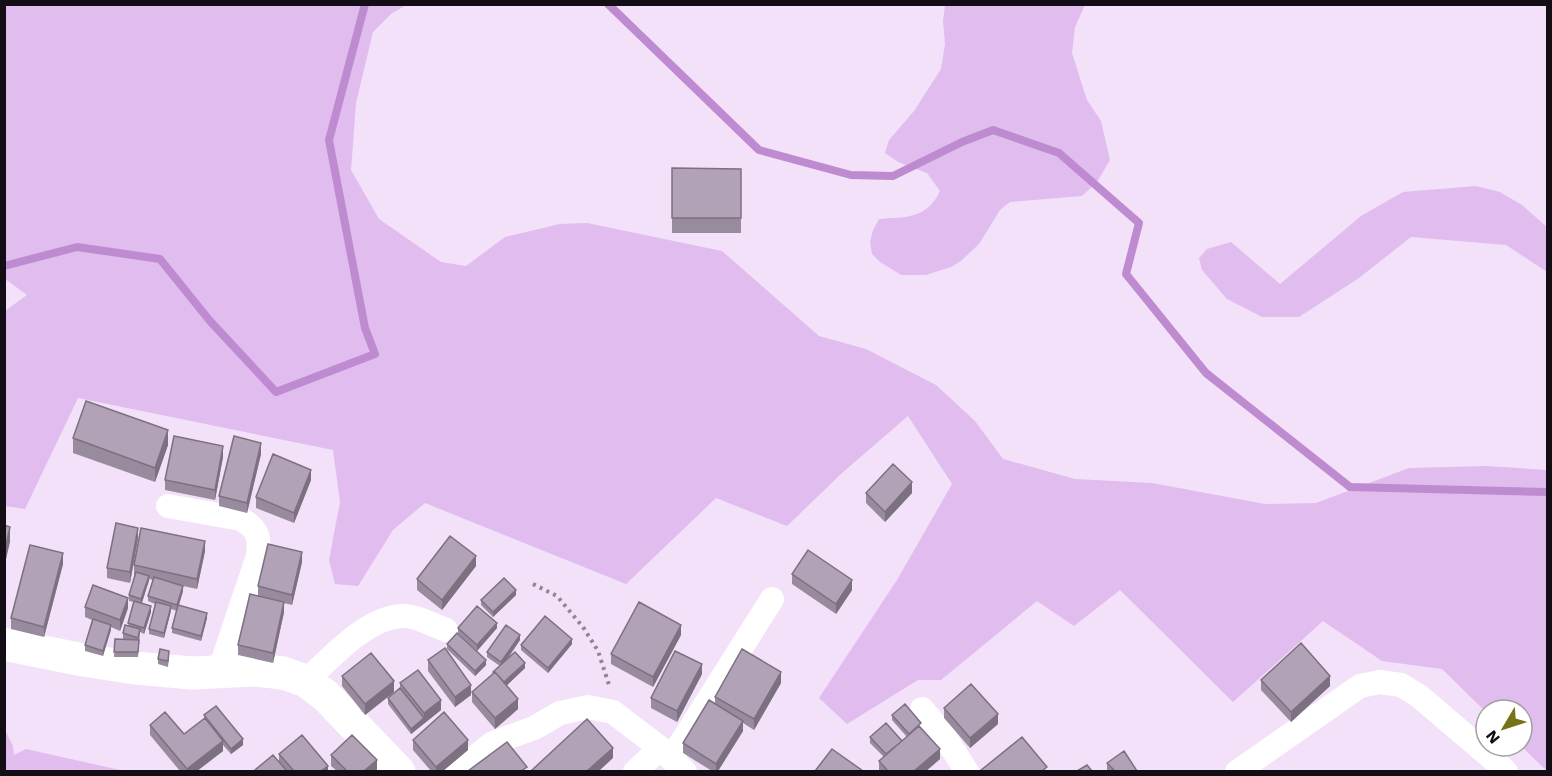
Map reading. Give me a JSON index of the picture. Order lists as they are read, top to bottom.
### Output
{
  "north": "bottom left"
}
